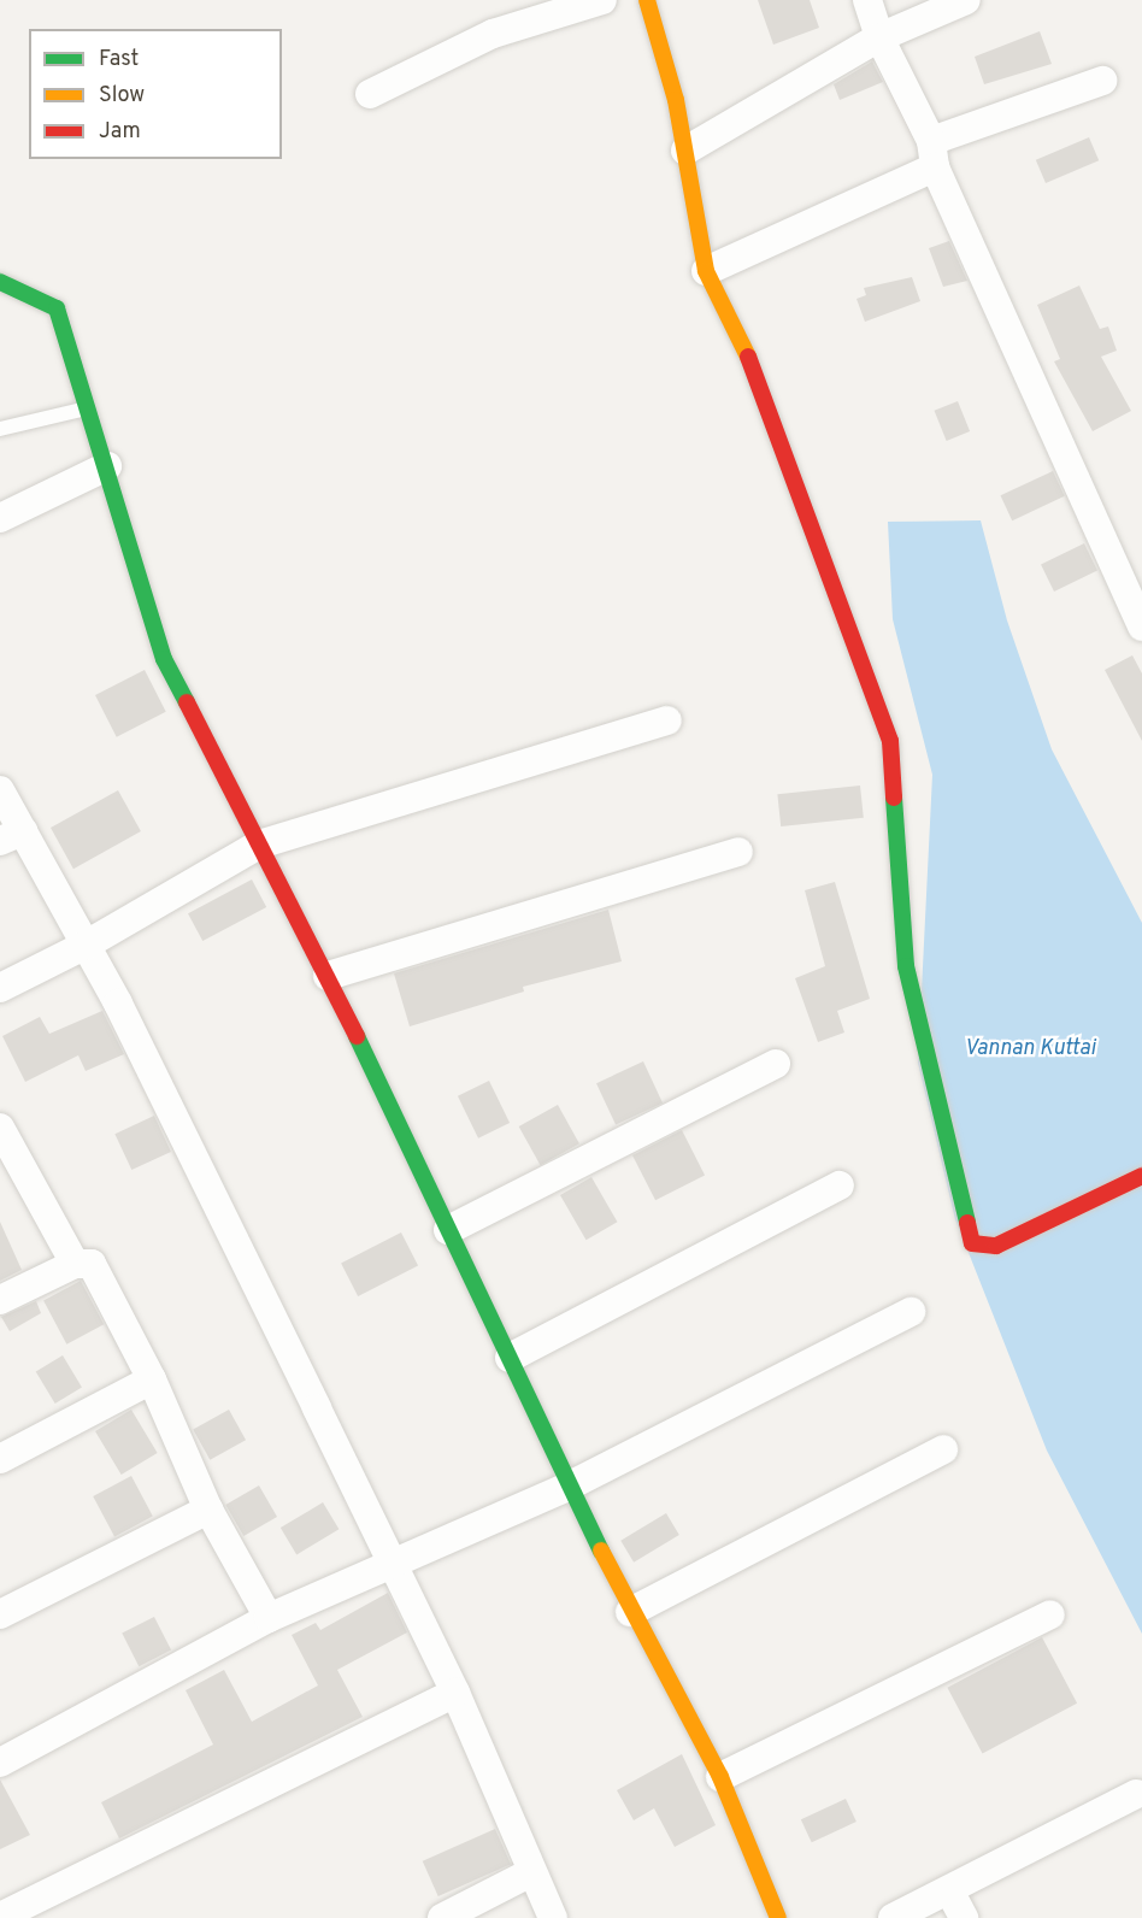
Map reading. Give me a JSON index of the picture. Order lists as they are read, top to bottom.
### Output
{
  "water": ["Vannan Kuttai"],
  "legend": ["Fast", "Slow", "Jam"]
}
